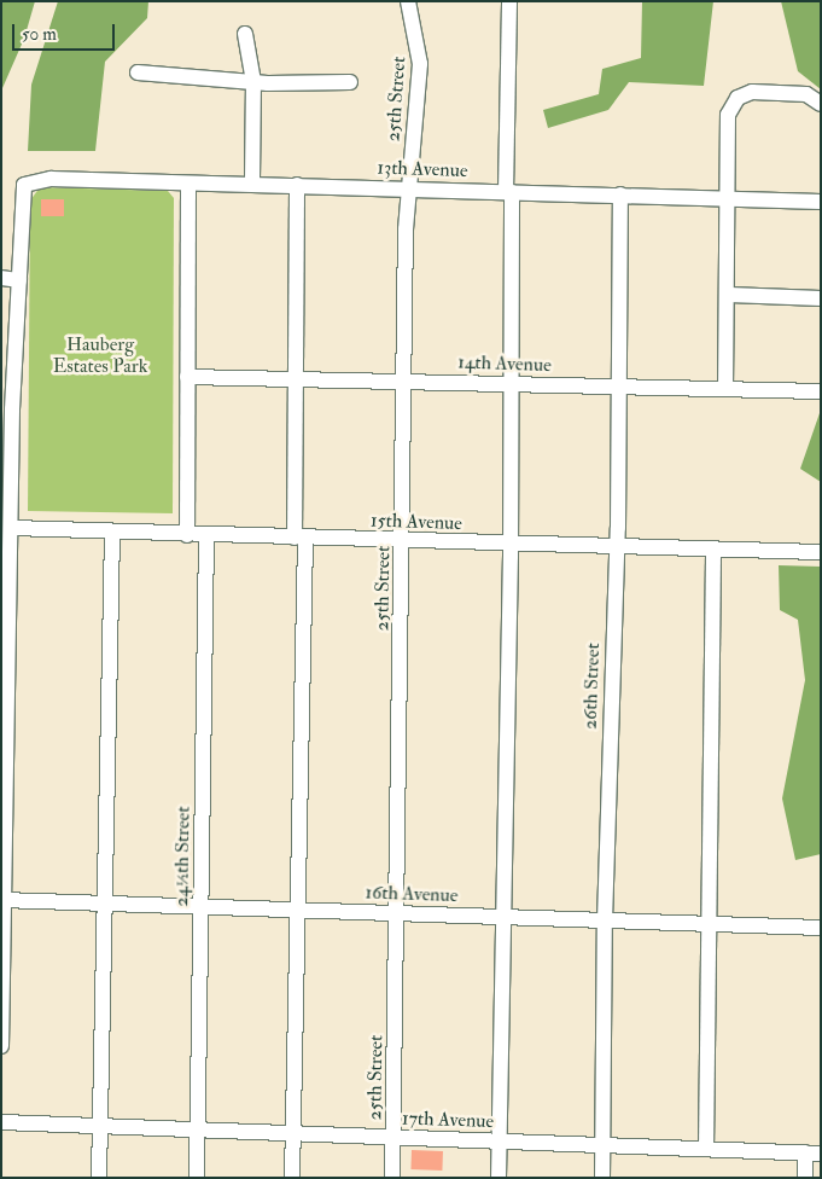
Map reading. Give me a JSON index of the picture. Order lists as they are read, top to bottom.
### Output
{
  "streets": {
    "street": [
      "25th Street",
      "13th Avenue",
      "14th Avenue",
      "15th Avenue",
      "26th Street",
      "24½th Street",
      "16th Avenue",
      "17th Avenue"
    ]
  },
  "crossings": [
    ["25th Street", "13th Avenue"],
    ["25th Street", "14th Avenue"],
    ["25th Street", "15th Avenue"],
    ["25th Street", "16th Avenue"],
    ["25th Street", "17th Avenue"],
    ["13th Avenue", "26th Street"],
    ["14th Avenue", "26th Street"],
    ["15th Avenue", "26th Street"],
    ["15th Avenue", "24½th Street"],
    ["26th Street", "16th Avenue"],
    ["26th Street", "17th Avenue"],
    ["24½th Street", "16th Avenue"],
    ["24½th Street", "17th Avenue"]
  ],
  "parks": ["Hauberg Estates Park"],
  "scale_bar": "50 m"
}
